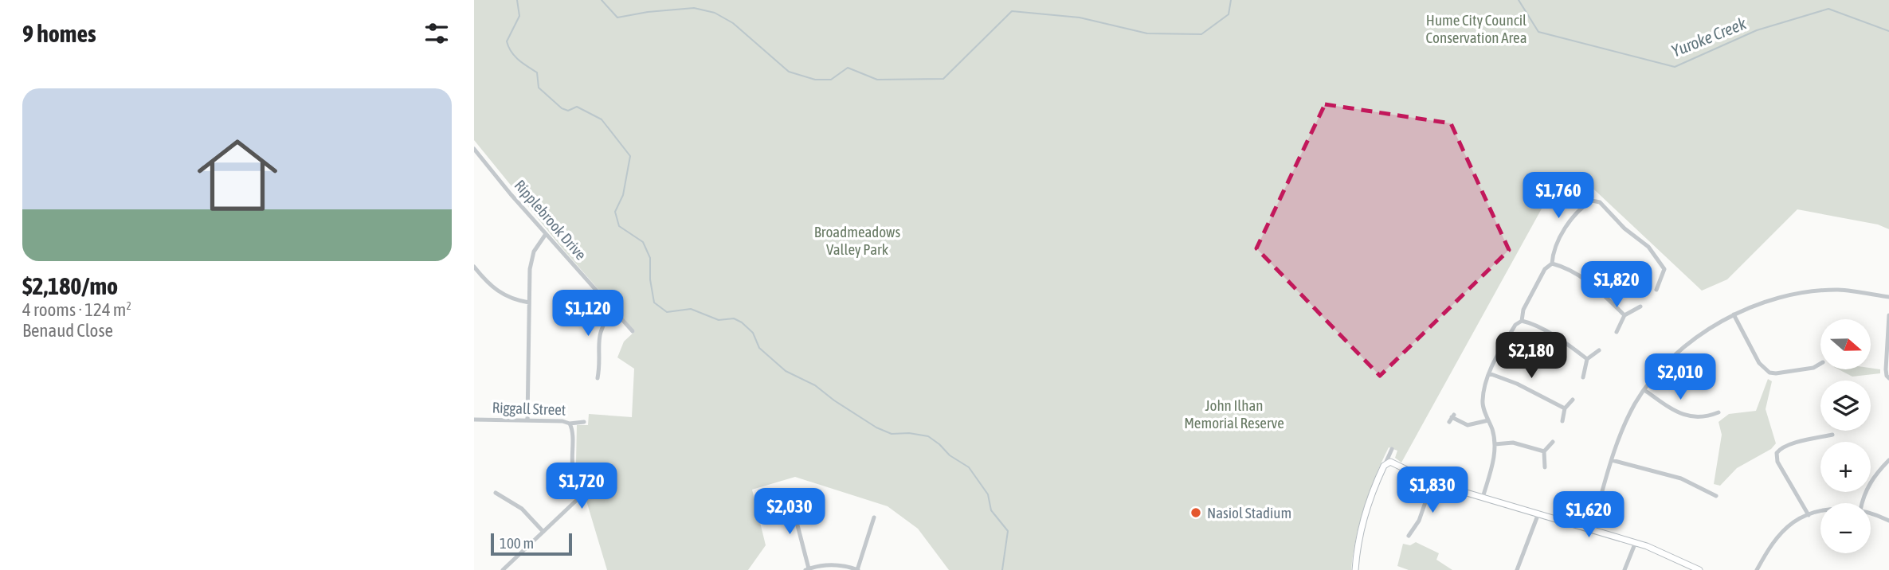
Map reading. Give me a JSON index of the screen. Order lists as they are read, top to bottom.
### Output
{
  "streets": {
    "street": ["Ripplebrook Drive", "Riggall Street"]
  },
  "water": ["Yuroke Creek"],
  "parks": ["Hume City Council Conservation Area", "Broadmeadows Valley Park", "John Ilhan Memorial Reserve"],
  "places": ["Nasiol Stadium"],
  "scale_bar": "100 m",
  "north": "right",
  "page": {
    "heading": "9 homes",
    "list": [
      {
        "name": "$2,180/mo",
        "note": "4 rooms · 124 m² · Benaud Close"
      }
    ],
    "price": [
      "$1,760",
      "$1,820",
      "$1,120",
      "$2,180",
      "$2,010",
      "$1,720",
      "$1,830",
      "$2,030",
      "$1,620"
    ],
    "map_buttons": ["+", "−"],
    "scale": "100 m"
  }
}
